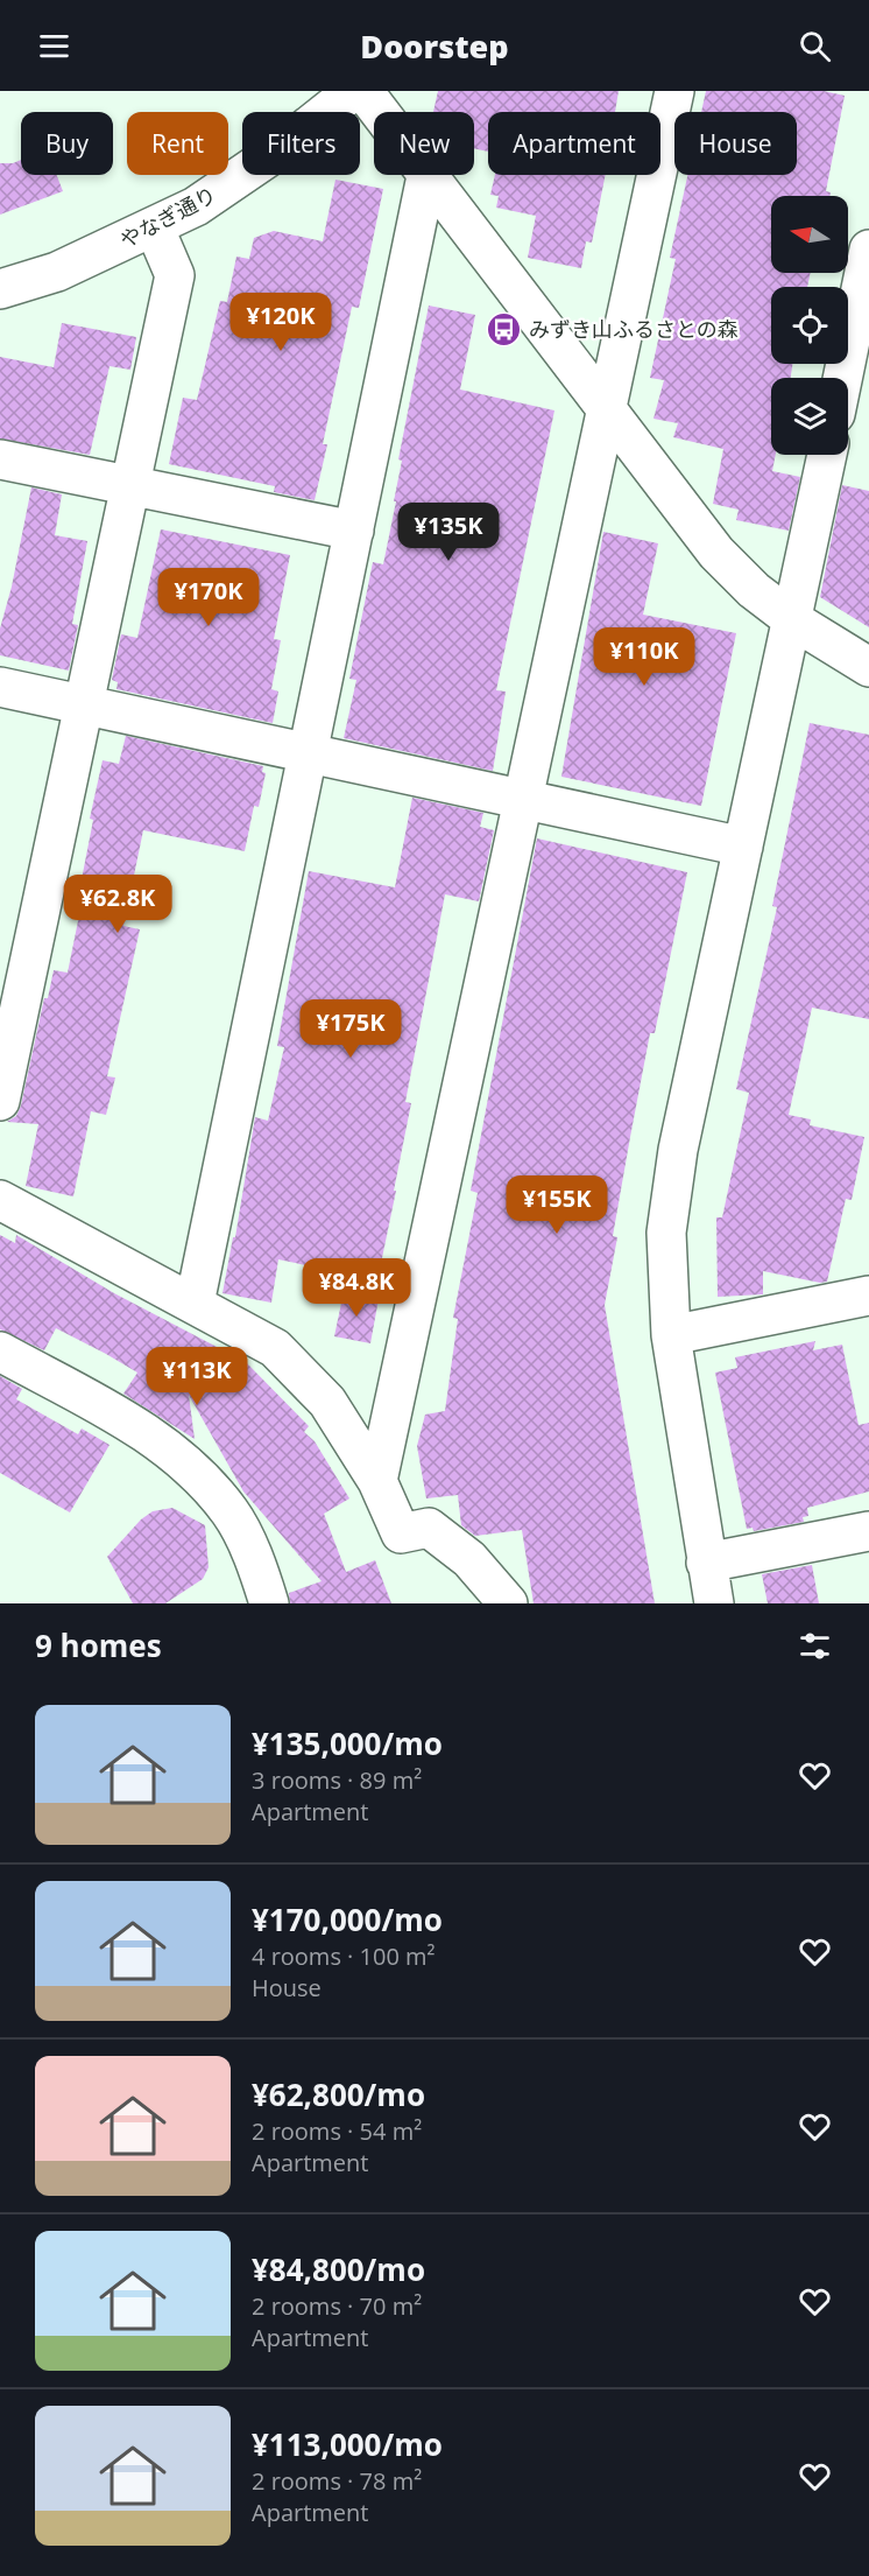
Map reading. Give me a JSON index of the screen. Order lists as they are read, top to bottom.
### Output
{
  "streets": {
    "street": ["やなぎ通り"]
  },
  "places": {
    "bus stop": ["みずき山ふるさとの森"]
  },
  "north": "left",
  "page": {
    "header": "Doorstep",
    "chip": [
      "Buy",
      "Rent",
      "Filters",
      "New",
      "Apartment",
      "House"
    ],
    "price": [
      "¥120K",
      "¥135K",
      "¥170K",
      "¥110K",
      "¥62.8K",
      "¥175K",
      "¥155K",
      "¥84.8K",
      "¥113K"
    ],
    "heading": "9 homes",
    "list": [
      {
        "name": "¥135,000/mo",
        "note": "3 rooms · 89 m² · Apartment"
      },
      {
        "name": "¥170,000/mo",
        "note": "4 rooms · 100 m² · House"
      },
      {
        "name": "¥62,800/mo",
        "note": "2 rooms · 54 m² · Apartment"
      },
      {
        "name": "¥84,800/mo",
        "note": "2 rooms · 70 m² · Apartment"
      },
      {
        "name": "¥113,000/mo",
        "note": "2 rooms · 78 m² · Apartment"
      }
    ]
  }
}
